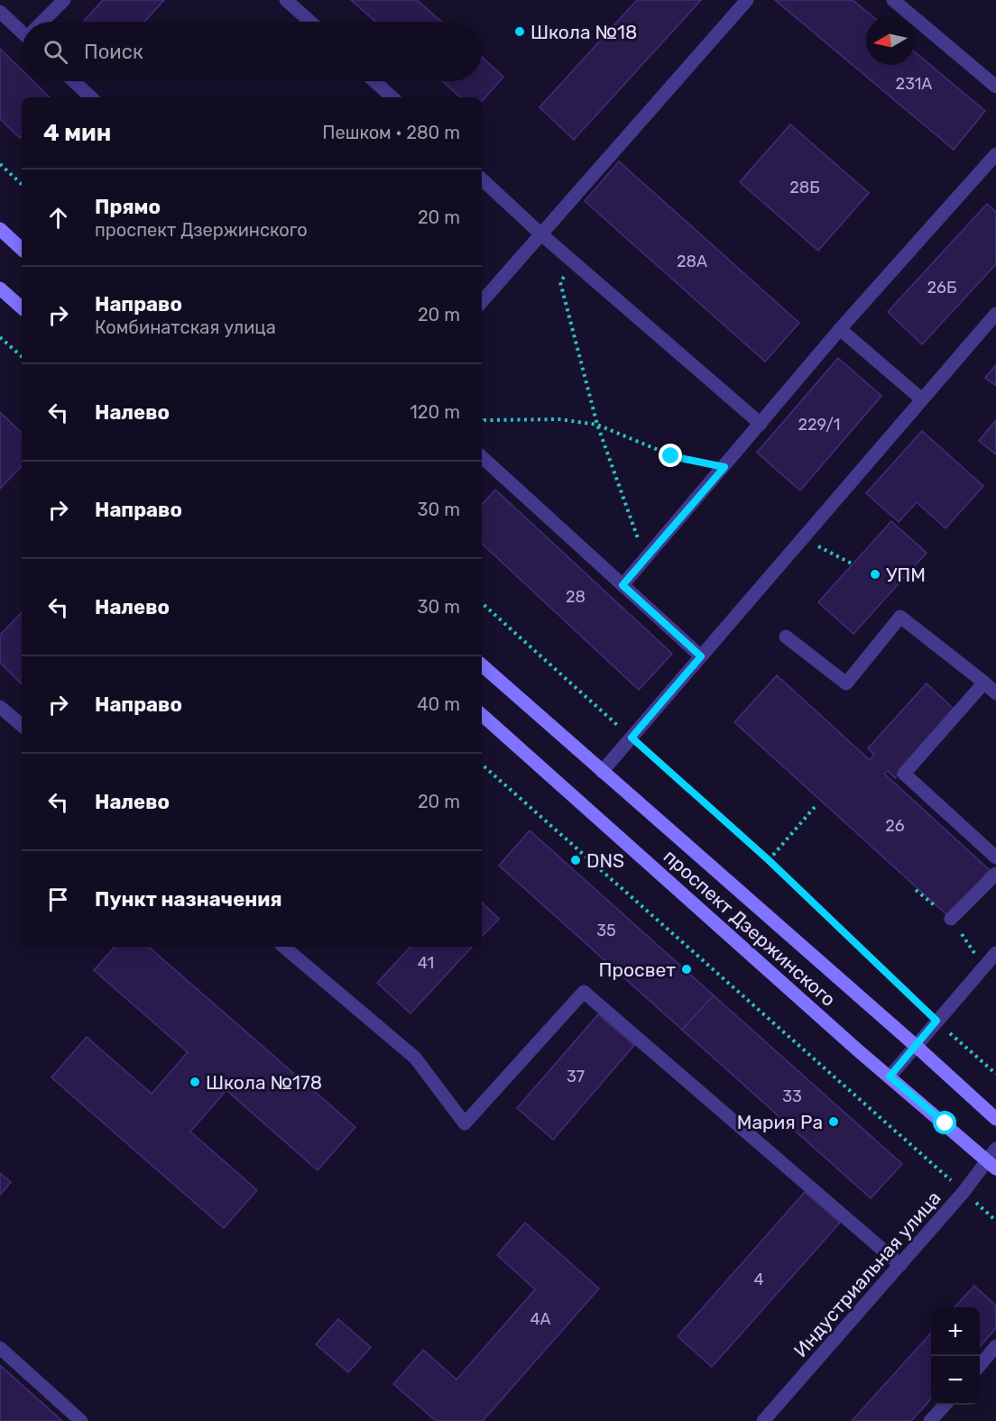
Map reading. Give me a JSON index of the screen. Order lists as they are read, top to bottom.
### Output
{
  "streets": {
    "main road": ["проспект Дзержинского"],
    "street": ["Индустриальная улица"]
  },
  "crossings": [
    ["проспект Дзержинского", "Индустриальная улица"]
  ],
  "places": [
    "Школа №18",
    "УПМ",
    "DNS",
    "Просвет",
    "Школа №178",
    "Мария Ра"
  ],
  "house_numbers": [
    "231А",
    "28Б",
    "28А",
    "26Б",
    "229/1",
    "28",
    "26",
    "35",
    "41",
    "37",
    "33",
    "4",
    "4А"
  ],
  "north": "left",
  "page": {
    "search": "Поиск",
    "heading": ["4 мин", "Пешком · 280 m"],
    "list": [
      ["Прямо", "проспект Дзержинского", "20 m"],
      ["Направо", "Комбинатская улица", "20 m"],
      ["Налево", "120 m"],
      ["Направо", "30 m"],
      ["Налево", "30 m"],
      ["Направо", "40 m"],
      ["Налево", "20 m"],
      "Пункт назначения"
    ],
    "map_buttons": ["+", "−"]
  }
}
